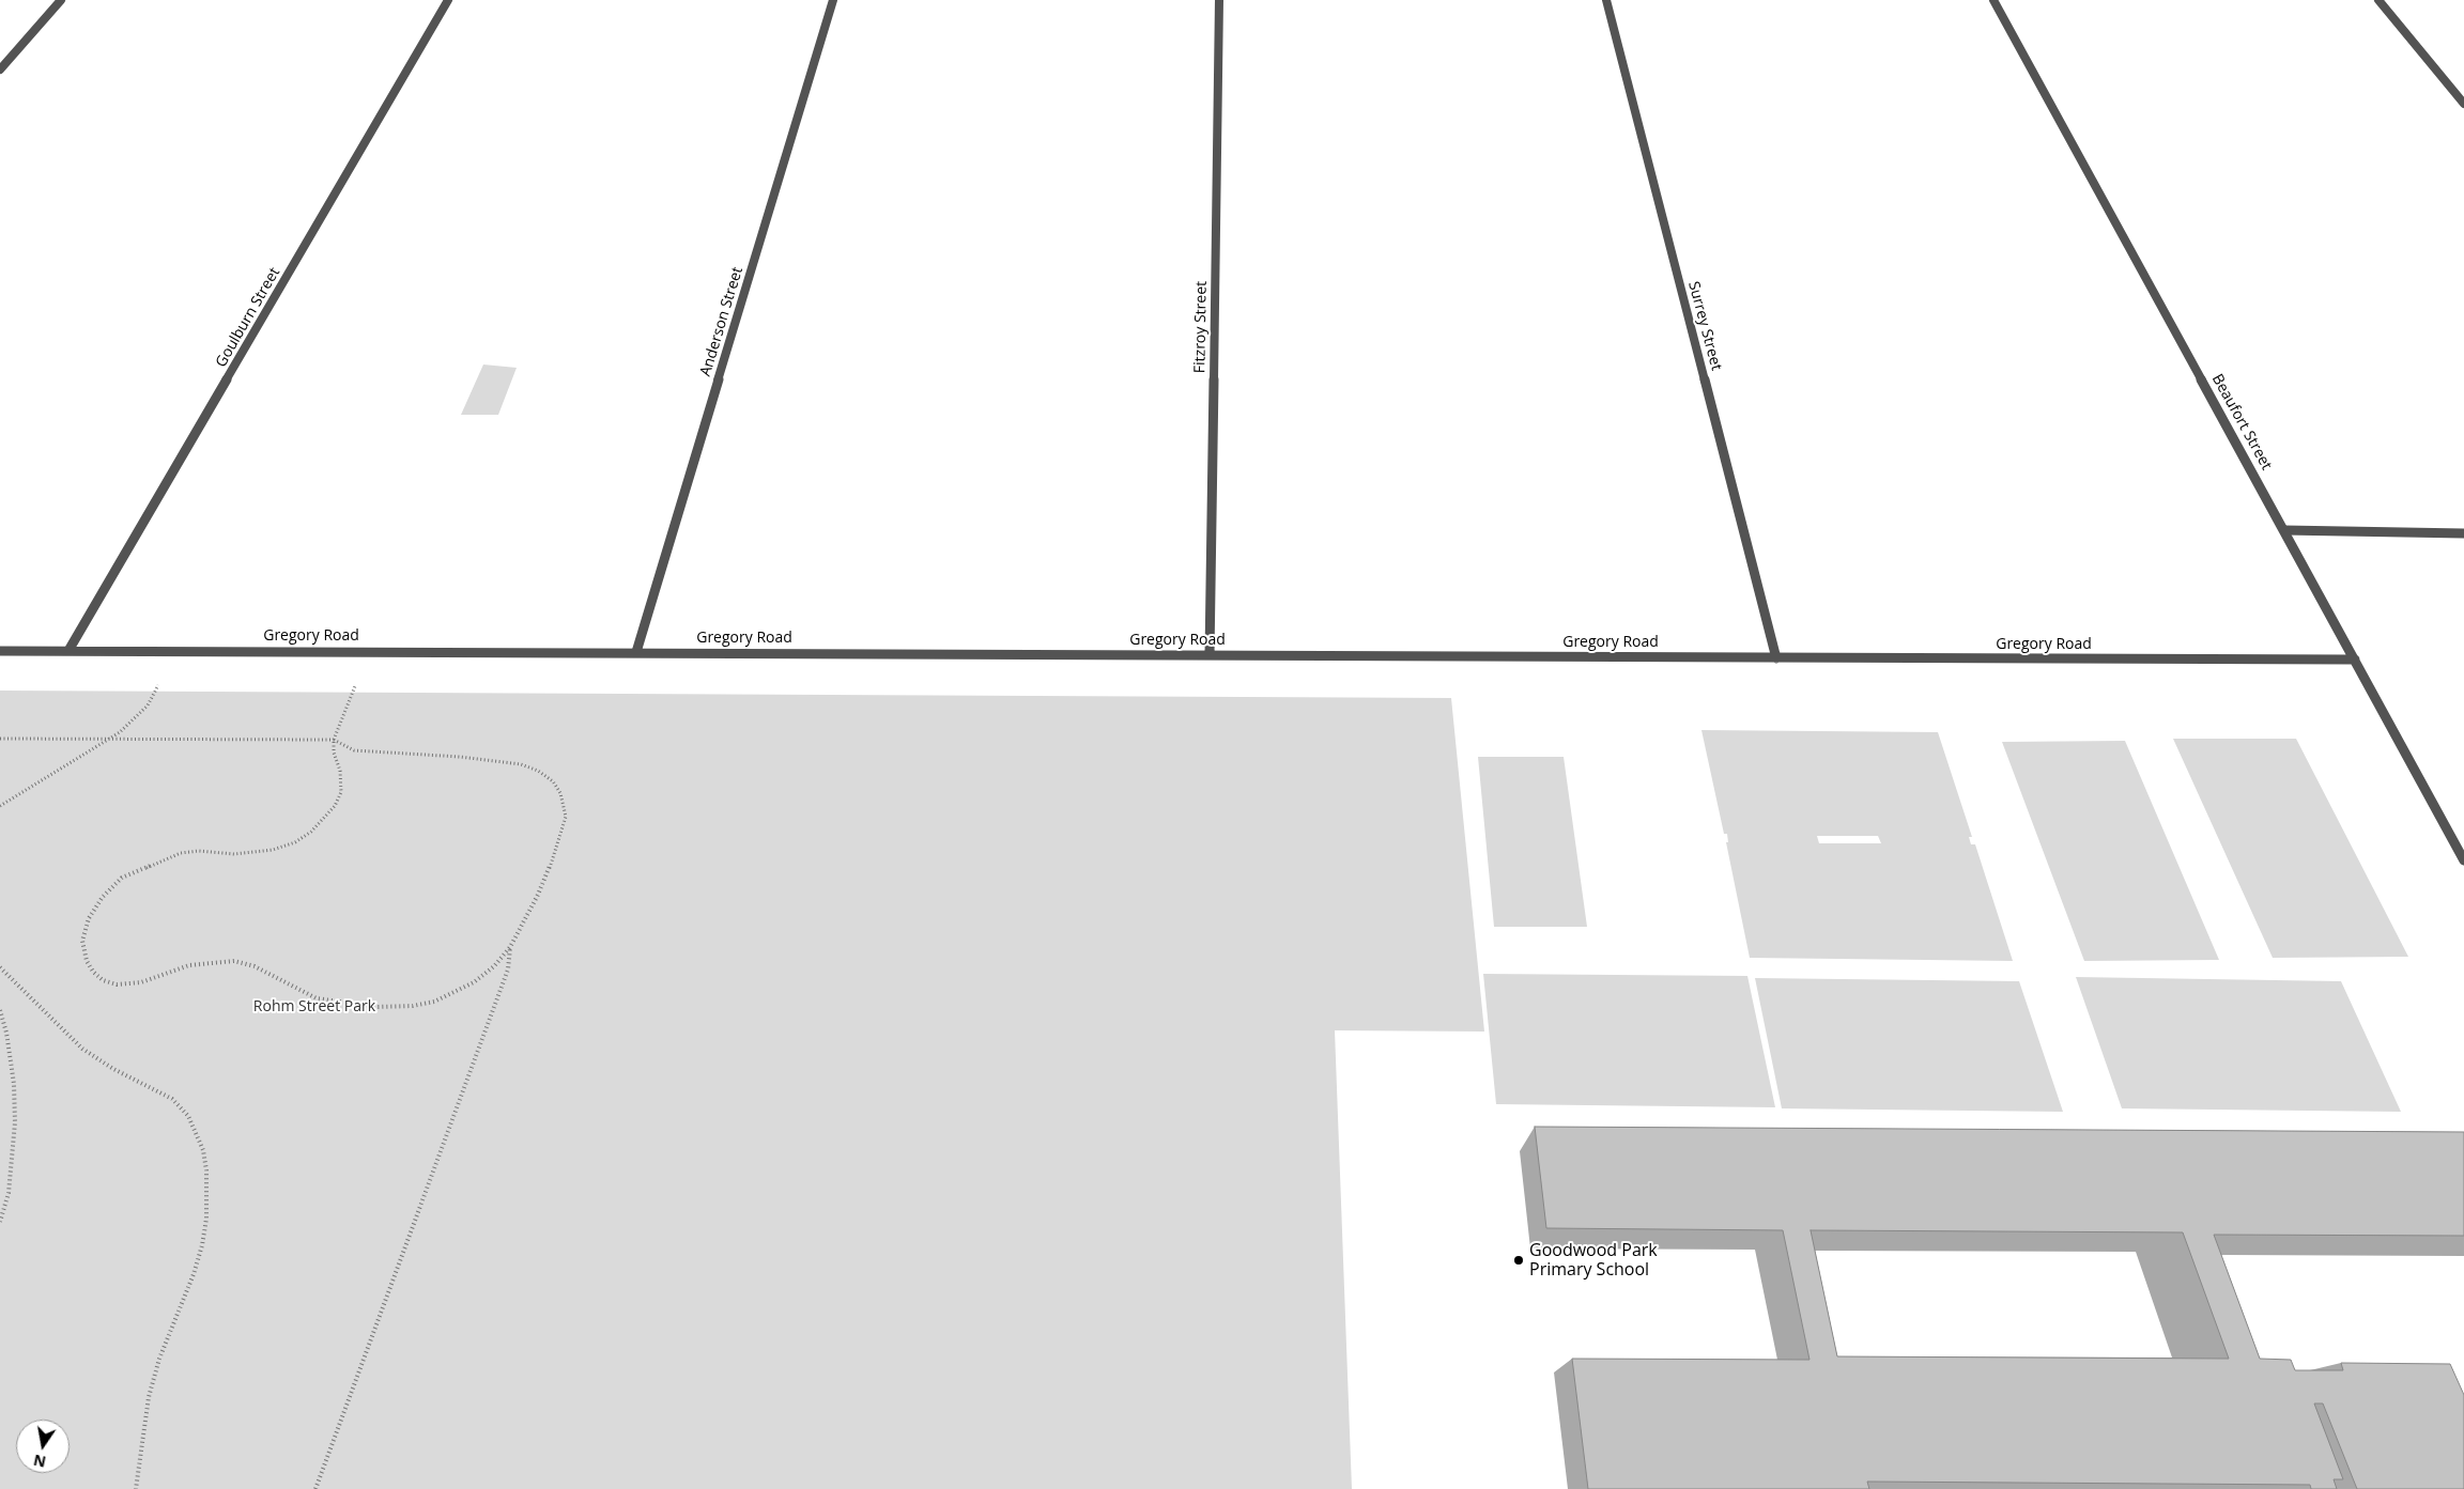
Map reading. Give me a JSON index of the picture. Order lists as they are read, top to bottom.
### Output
{
  "streets": {
    "street": [
      "Goulburn Street",
      "Anderson Street",
      "Surrey Street",
      "Fitzroy Street",
      "Beaufort Street",
      "Gregory Road"
    ]
  },
  "crossings": [
    ["Goulburn Street", "Gregory Road"],
    ["Anderson Street", "Gregory Road"],
    ["Surrey Street", "Gregory Road"],
    ["Fitzroy Street", "Gregory Road"],
    ["Beaufort Street", "Gregory Road"]
  ],
  "parks": ["Rohm Street Park"],
  "places": ["Goodwood Park Primary School"],
  "north": "bottom"
}
